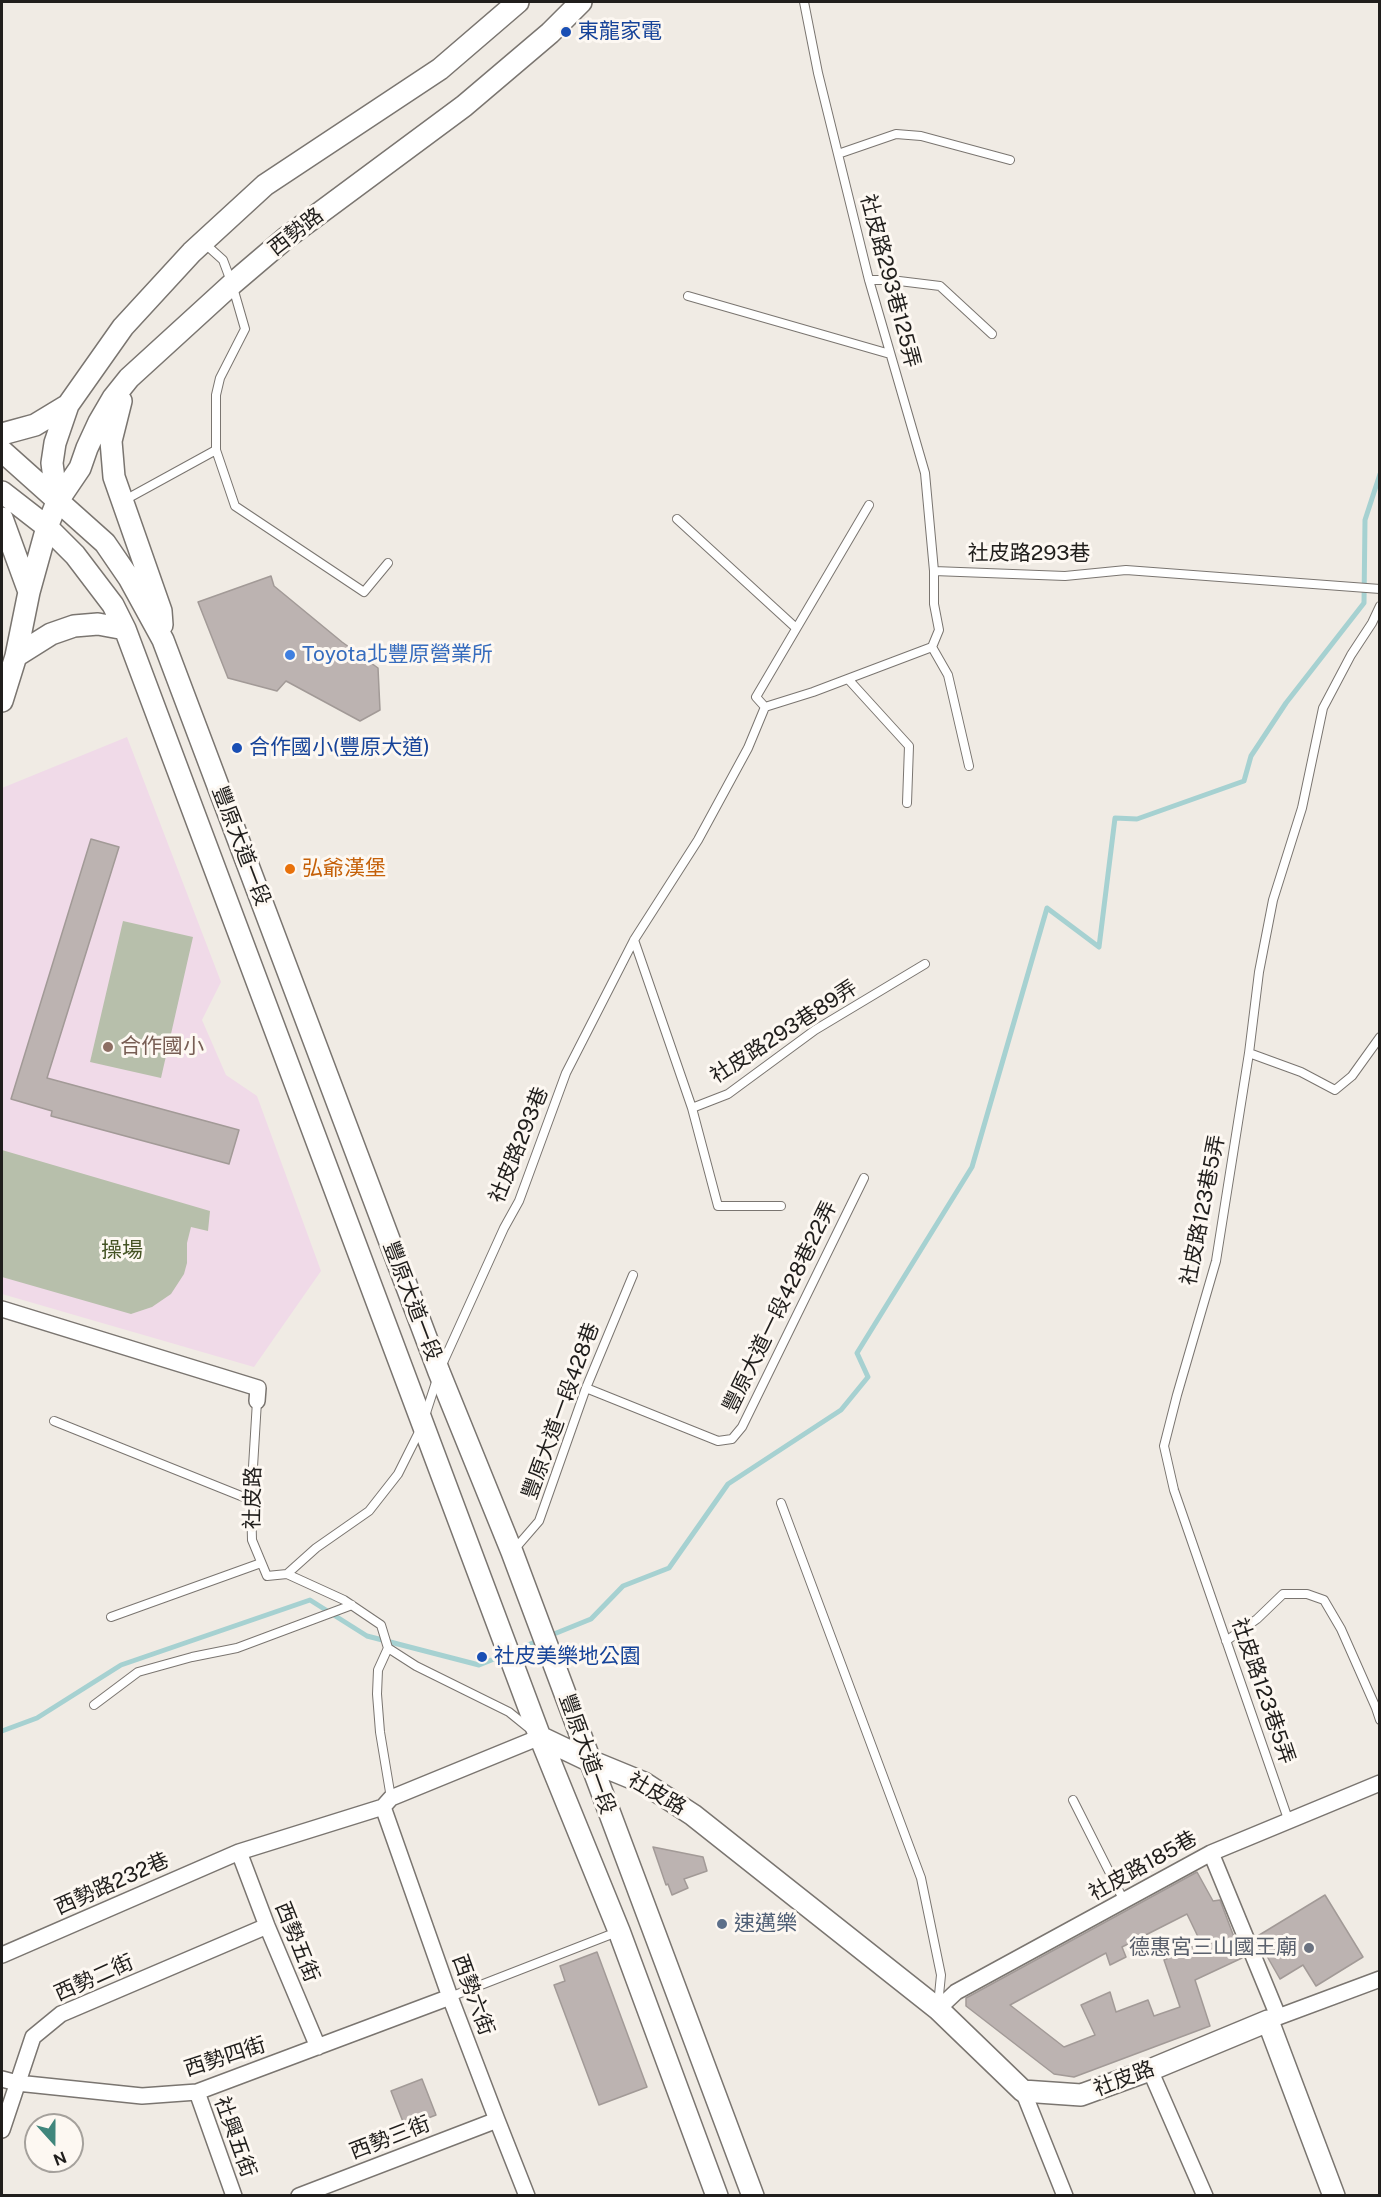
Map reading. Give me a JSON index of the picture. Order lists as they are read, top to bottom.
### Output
{
  "streets": {
    "street": [
      "西勢路",
      "豐原大道一段",
      "社皮路",
      "社皮路185巷",
      "西勢路232巷",
      "西勢五街",
      "西勢二街",
      "西勢六街",
      "西勢四街",
      "社興五街",
      "西勢三街"
    ],
    "lane": [
      "社皮路293巷125弄",
      "社皮路293巷",
      "社皮路293巷89弄",
      "社皮路123巷5弄",
      "豐原大道一段428巷22弄",
      "豐原大道一段428巷"
    ]
  },
  "crossings": [
    ["西勢路", "豐原大道一段"],
    ["社皮路293巷125弄", "社皮路293巷"],
    ["社皮路293巷", "豐原大道一段"],
    ["社皮路293巷", "社皮路293巷89弄"],
    ["豐原大道一段", "豐原大道一段428巷"],
    ["豐原大道一段", "社皮路"],
    ["豐原大道一段", "西勢路232巷"],
    ["社皮路123巷5弄", "社皮路185巷"],
    ["豐原大道一段428巷22弄", "豐原大道一段428巷"],
    ["社皮路", "社皮路185巷"],
    ["社皮路", "西勢路232巷"],
    ["西勢路232巷", "西勢五街"],
    ["西勢路232巷", "西勢六街"],
    ["西勢五街", "西勢二街"],
    ["西勢五街", "西勢四街"],
    ["西勢二街", "西勢四街"],
    ["西勢六街", "西勢四街"],
    ["西勢六街", "西勢三街"],
    ["西勢四街", "社興五街"]
  ],
  "parks": ["操場"],
  "places": [
    "東龍家電",
    "Toyota北豐原營業所",
    "合作國小(豐原大道)",
    "弘爺漢堡",
    "合作國小",
    "社皮美樂地公園",
    "速邁樂",
    "德惠宮三山國王廟"
  ],
  "north": "bottom"
}
